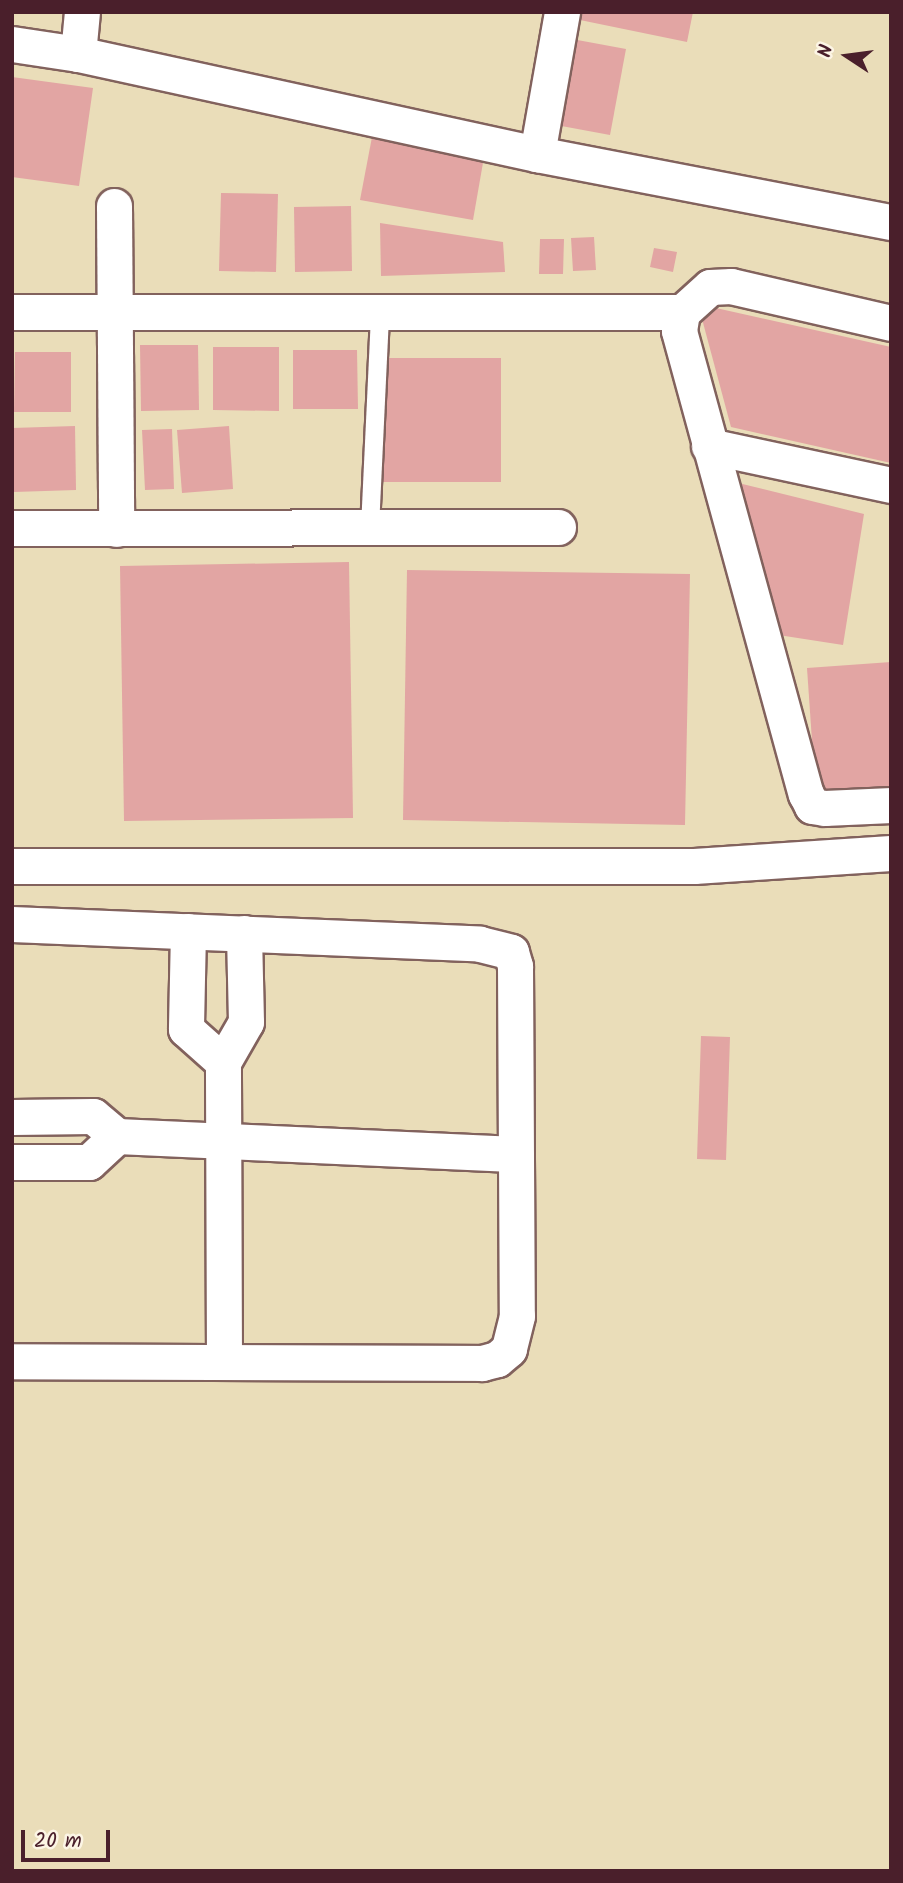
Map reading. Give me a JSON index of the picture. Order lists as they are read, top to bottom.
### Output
{
  "scale_bar": "20 m",
  "north": "left"
}
